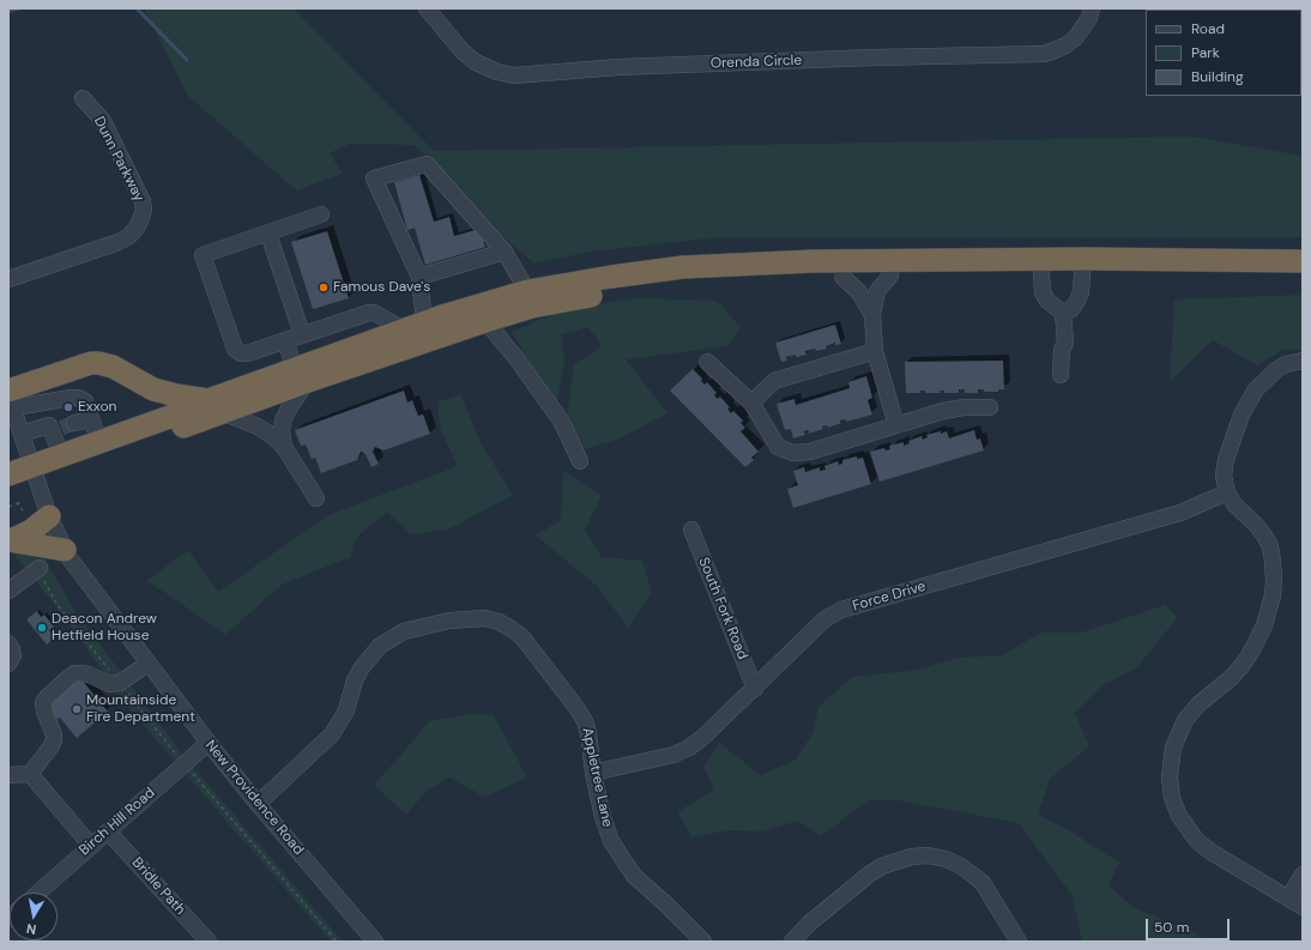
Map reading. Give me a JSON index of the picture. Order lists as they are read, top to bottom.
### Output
{
  "streets": {
    "street": [
      "Orenda Circle",
      "Dunn Parkway",
      "Force Drive",
      "South Fork Road",
      "Appletree Lane",
      "New Providence Road",
      "Birch Hill Road",
      "Bridle Path"
    ]
  },
  "crossings": [
    ["Force Drive", "South Fork Road"],
    ["Force Drive", "Appletree Lane"],
    ["Appletree Lane", "New Providence Road"],
    ["New Providence Road", "Birch Hill Road"],
    ["Birch Hill Road", "Bridle Path"]
  ],
  "places": [
    "Famous Dave's",
    "Exxon",
    "Deacon Andrew Hetfield House",
    "Mountainside Fire Department"
  ],
  "legend": ["Road", "Park", "Building"],
  "scale_bar": "50 m",
  "north": "bottom"
}
